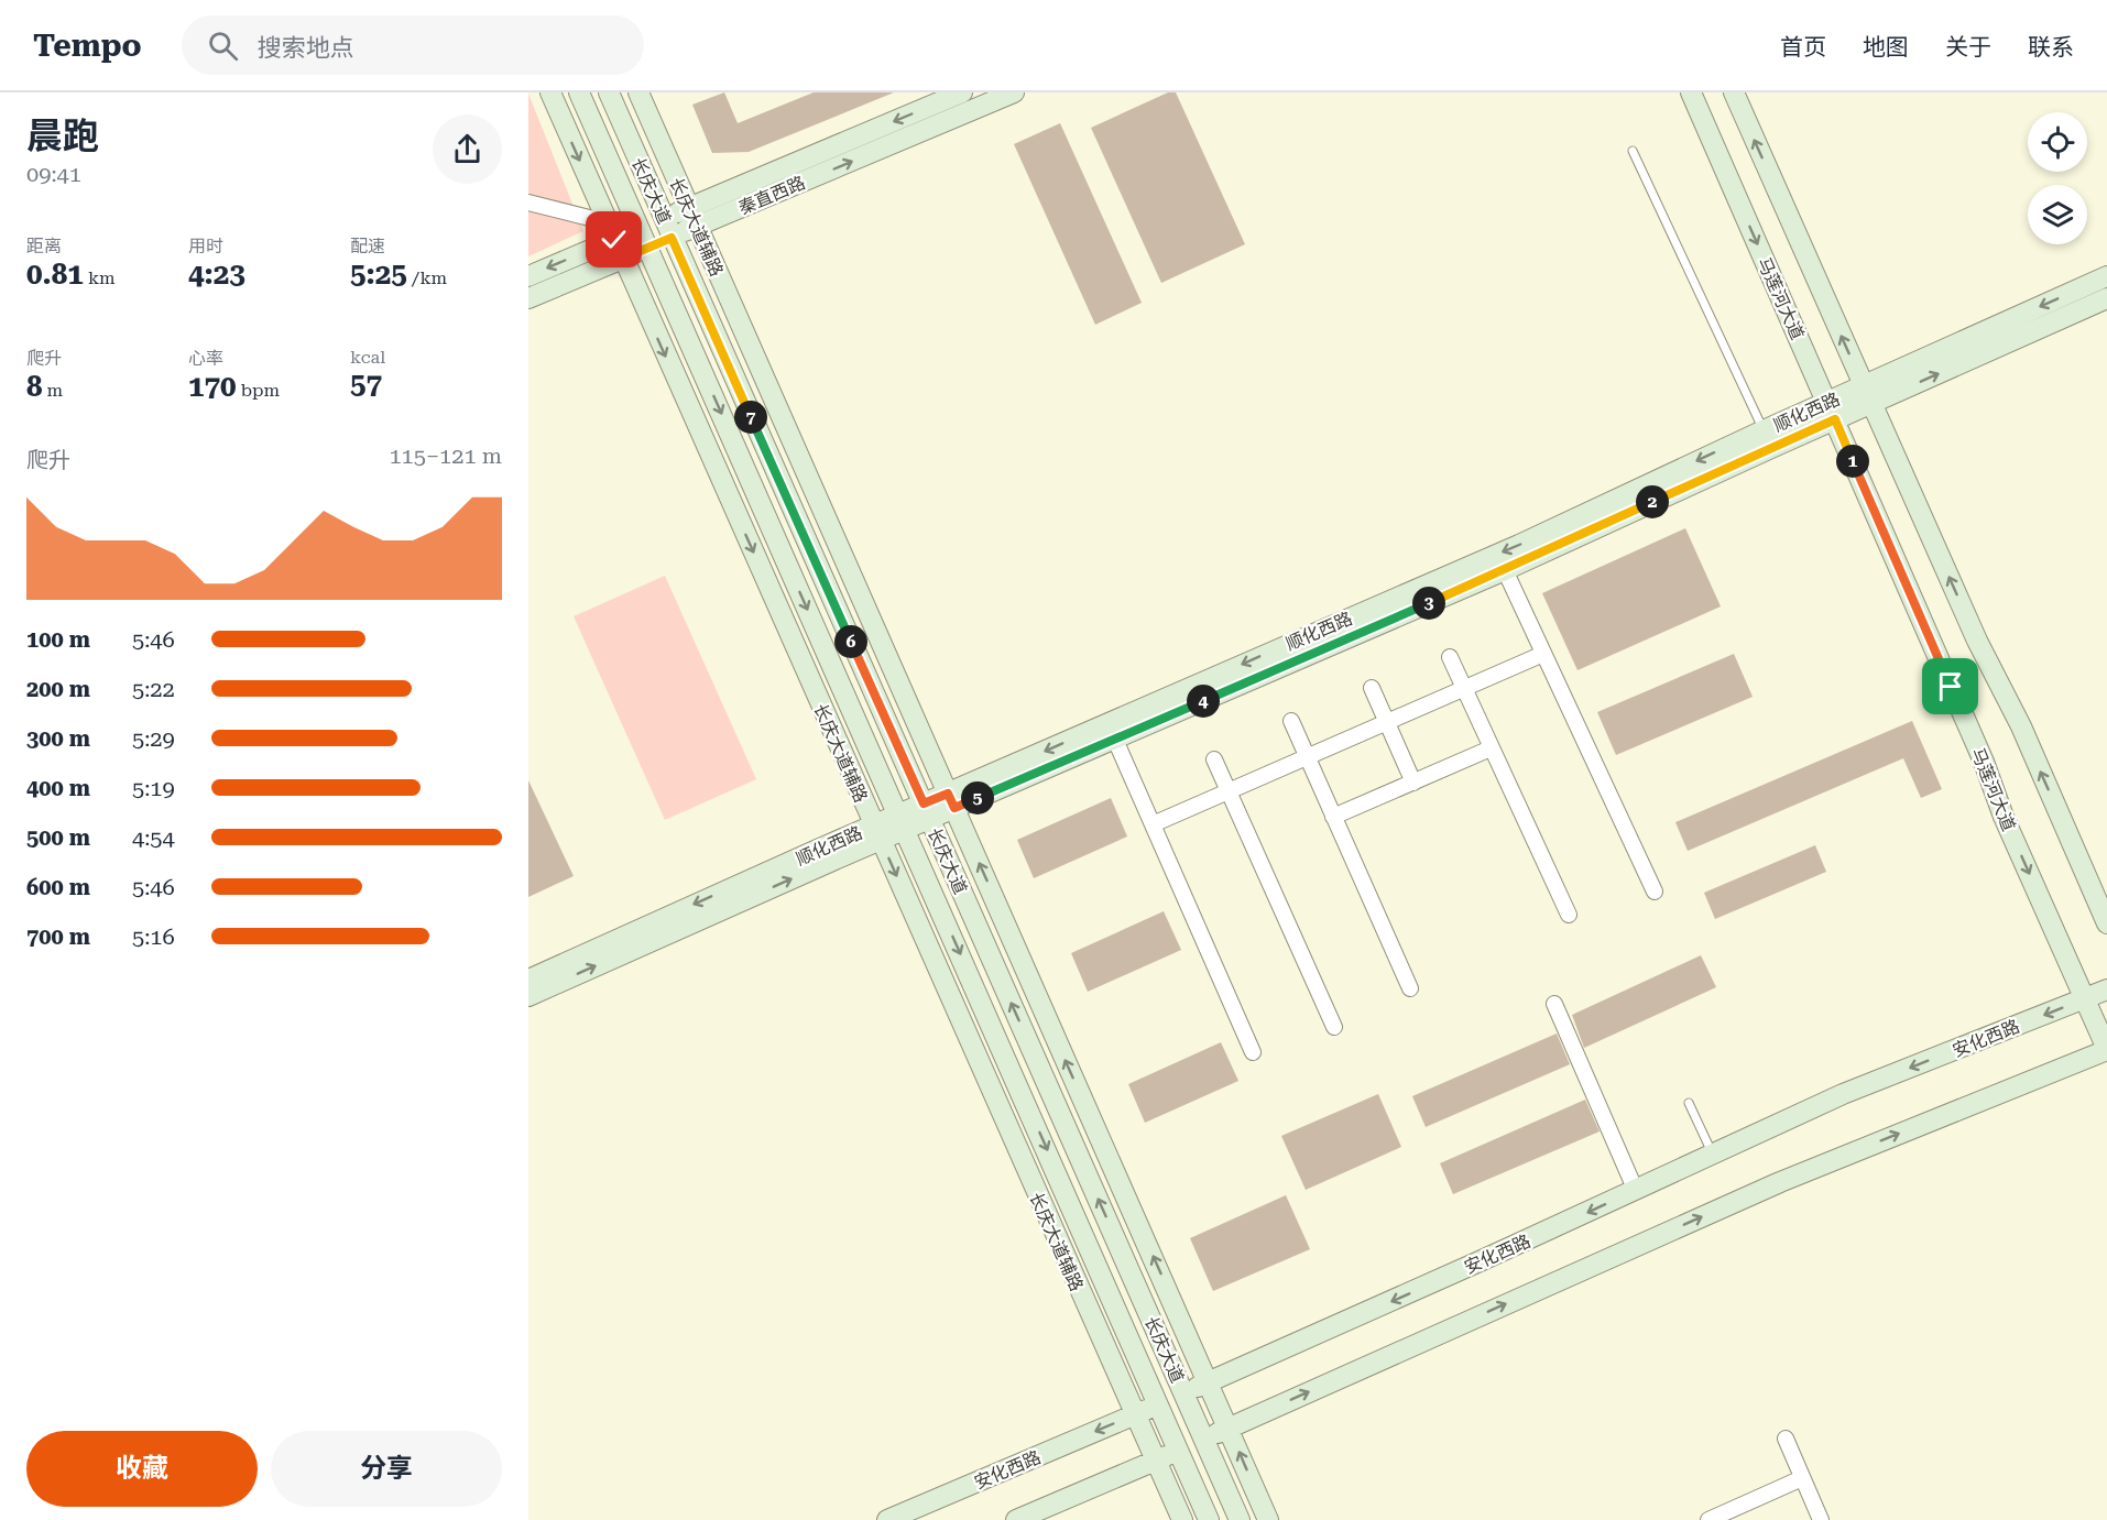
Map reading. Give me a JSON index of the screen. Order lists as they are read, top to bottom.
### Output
{
  "streets": {
    "main road": [
      "长庆大道",
      "秦直西路",
      "长庆大道辅路",
      "马莲河大道",
      "顺化西路",
      "安化西路"
    ]
  },
  "crossings": [
    ["长庆大道", "秦直西路"],
    ["长庆大道", "顺化西路"],
    ["长庆大道", "安化西路"],
    ["秦直西路", "长庆大道辅路"],
    ["长庆大道辅路", "顺化西路"],
    ["长庆大道辅路", "安化西路"],
    ["马莲河大道", "顺化西路"],
    ["马莲河大道", "安化西路"]
  ],
  "page": {
    "header": "Tempo",
    "search": "搜索地点",
    "nav": [
      "首页",
      "地图",
      "关于",
      "联系"
    ],
    "heading": ["晨跑", "09:41"],
    "stats": [
      ["距离", "0.81 km"],
      ["用时", "4:23"],
      ["配速", "5:25 /km"],
      ["爬升", "8 m"],
      ["心率", "170 bpm"],
      ["kcal", "57"]
    ],
    "pins": [
      "7",
      "1",
      "2",
      "3",
      "6",
      "4",
      "5"
    ],
    "chart": ["爬升", "115–121 m"],
    "list": [
      {
        "name": "100 m",
        "note": "5:46"
      },
      {
        "name": "200 m",
        "note": "5:22"
      },
      {
        "name": "300 m",
        "note": "5:29"
      },
      {
        "name": "400 m",
        "note": "5:19"
      },
      {
        "name": "500 m",
        "note": "4:54"
      },
      {
        "name": "600 m",
        "note": "5:46"
      },
      {
        "name": "700 m",
        "note": "5:16"
      }
    ],
    "buttons": ["收藏", "分享"]
  }
}
